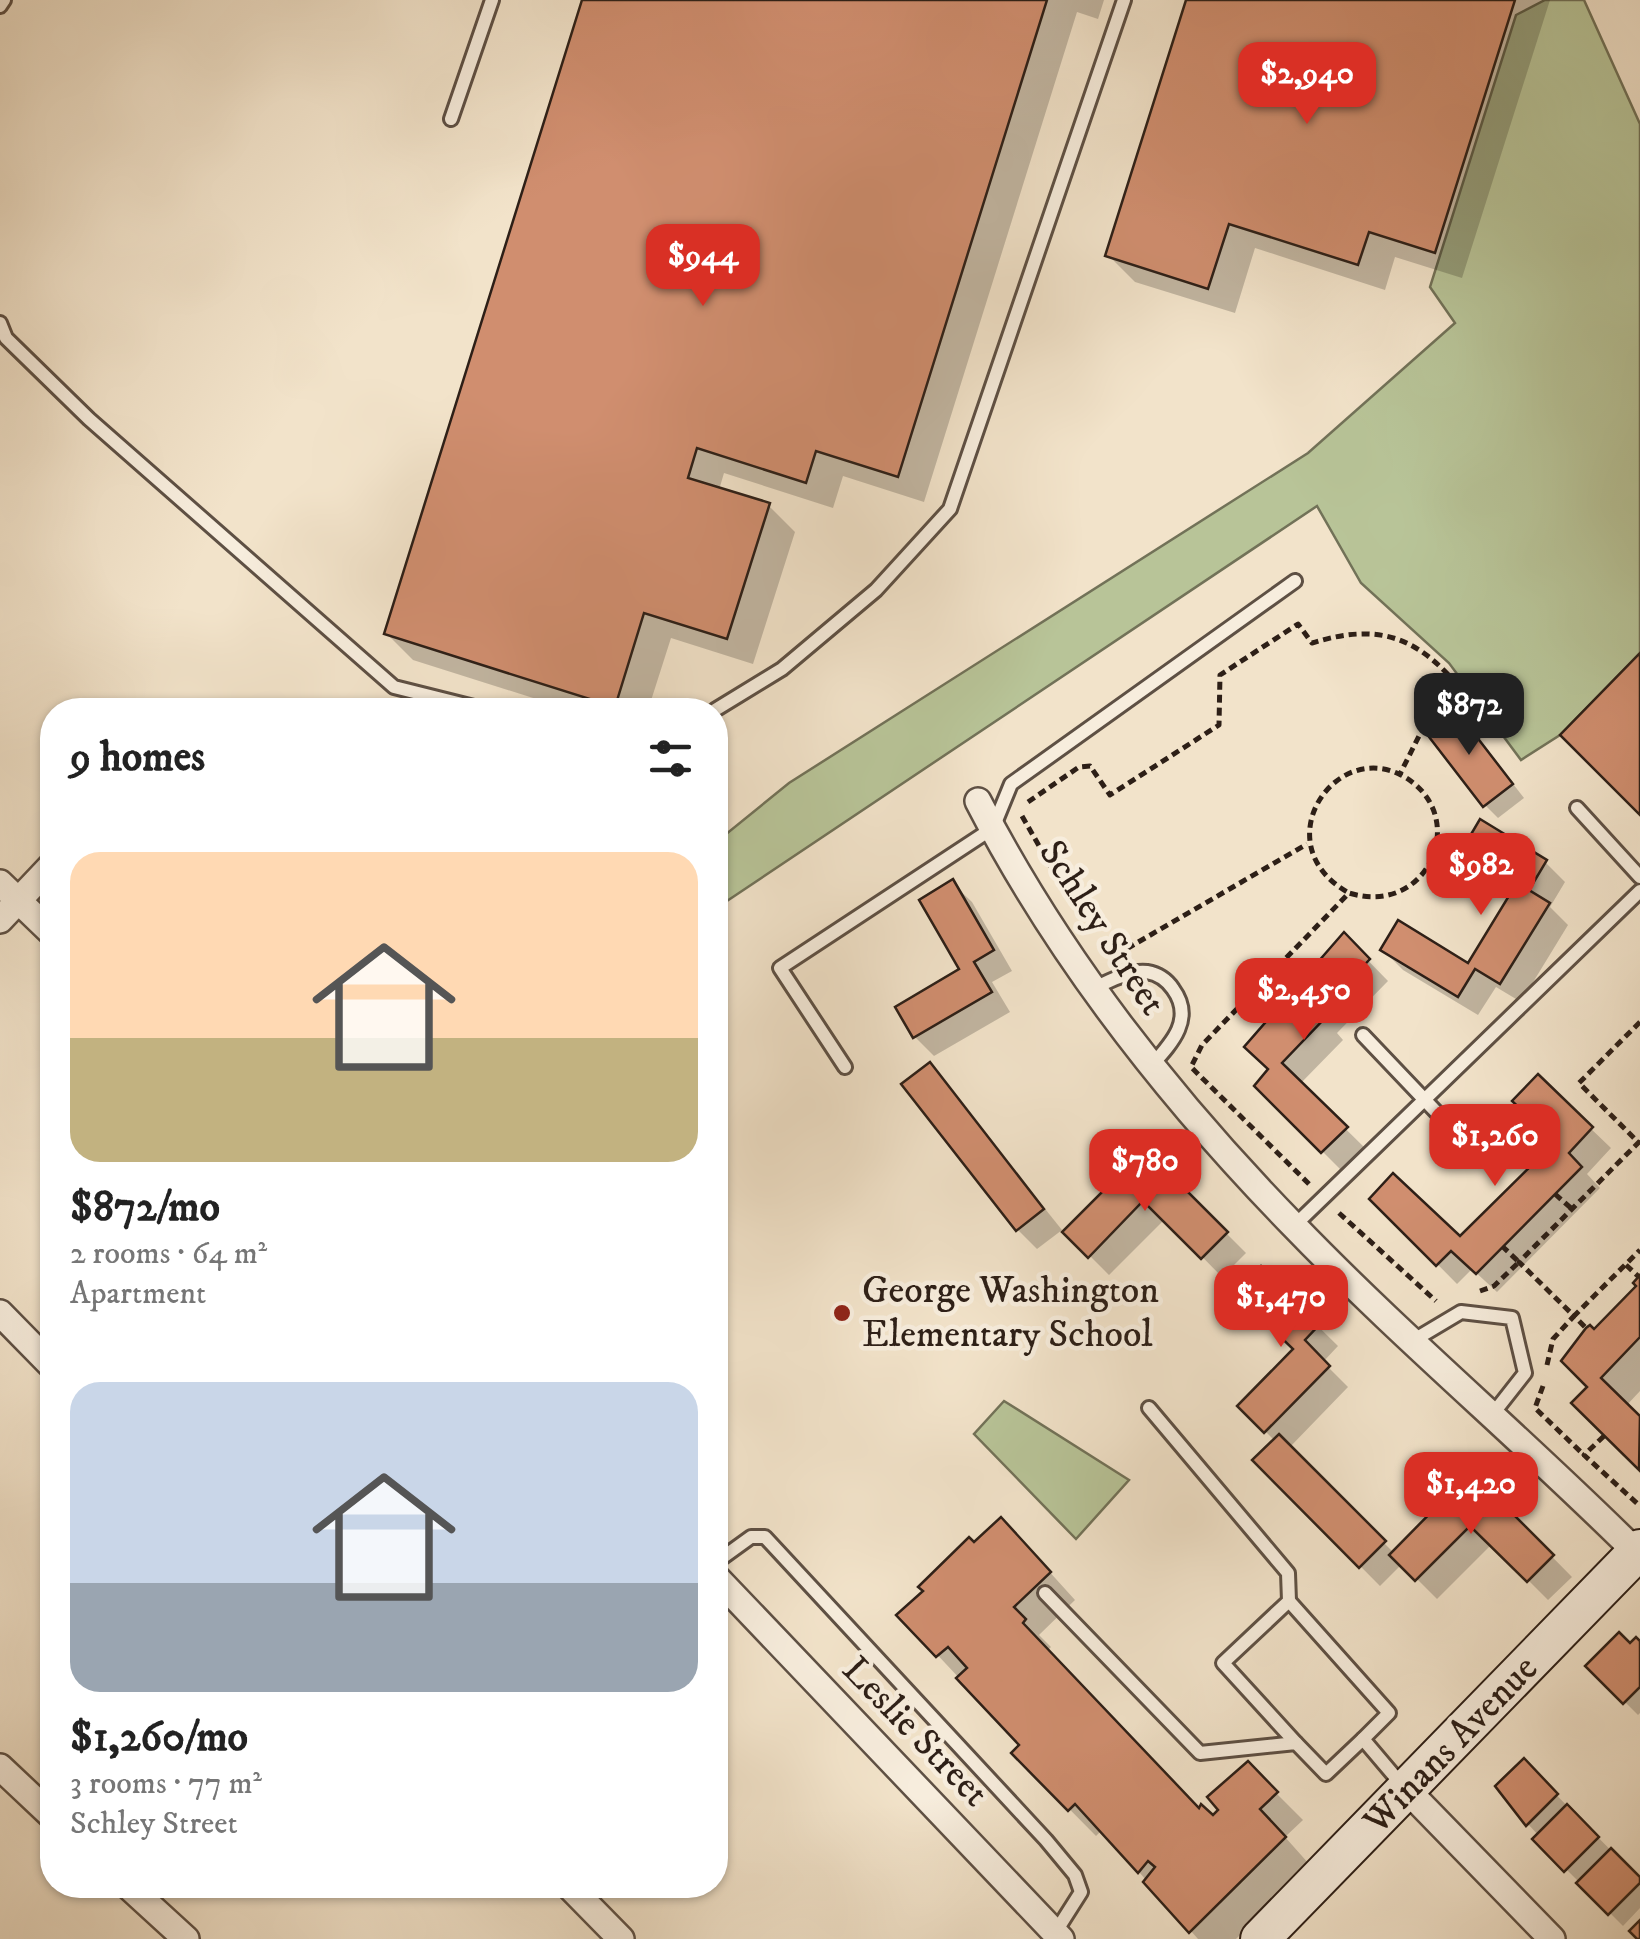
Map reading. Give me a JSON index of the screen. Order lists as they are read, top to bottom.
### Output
{
  "streets": {
    "street": ["Schley Street", "Leslie Street", "Winans Avenue"]
  },
  "crossings": [
    ["Schley Street", "Winans Avenue"]
  ],
  "places": ["George Washington Elementary School"],
  "page": {
    "price": [
      "$2,940",
      "$944",
      "$872",
      "$982",
      "$2,450",
      "$1,260",
      "$780",
      "$1,470",
      "$1,420"
    ],
    "heading": "9 homes",
    "list": [
      {
        "name": "$872/mo",
        "note": "2 rooms · 64 m² · Apartment"
      },
      {
        "name": "$1,260/mo",
        "note": "3 rooms · 77 m² · Schley Street"
      }
    ]
  }
}
